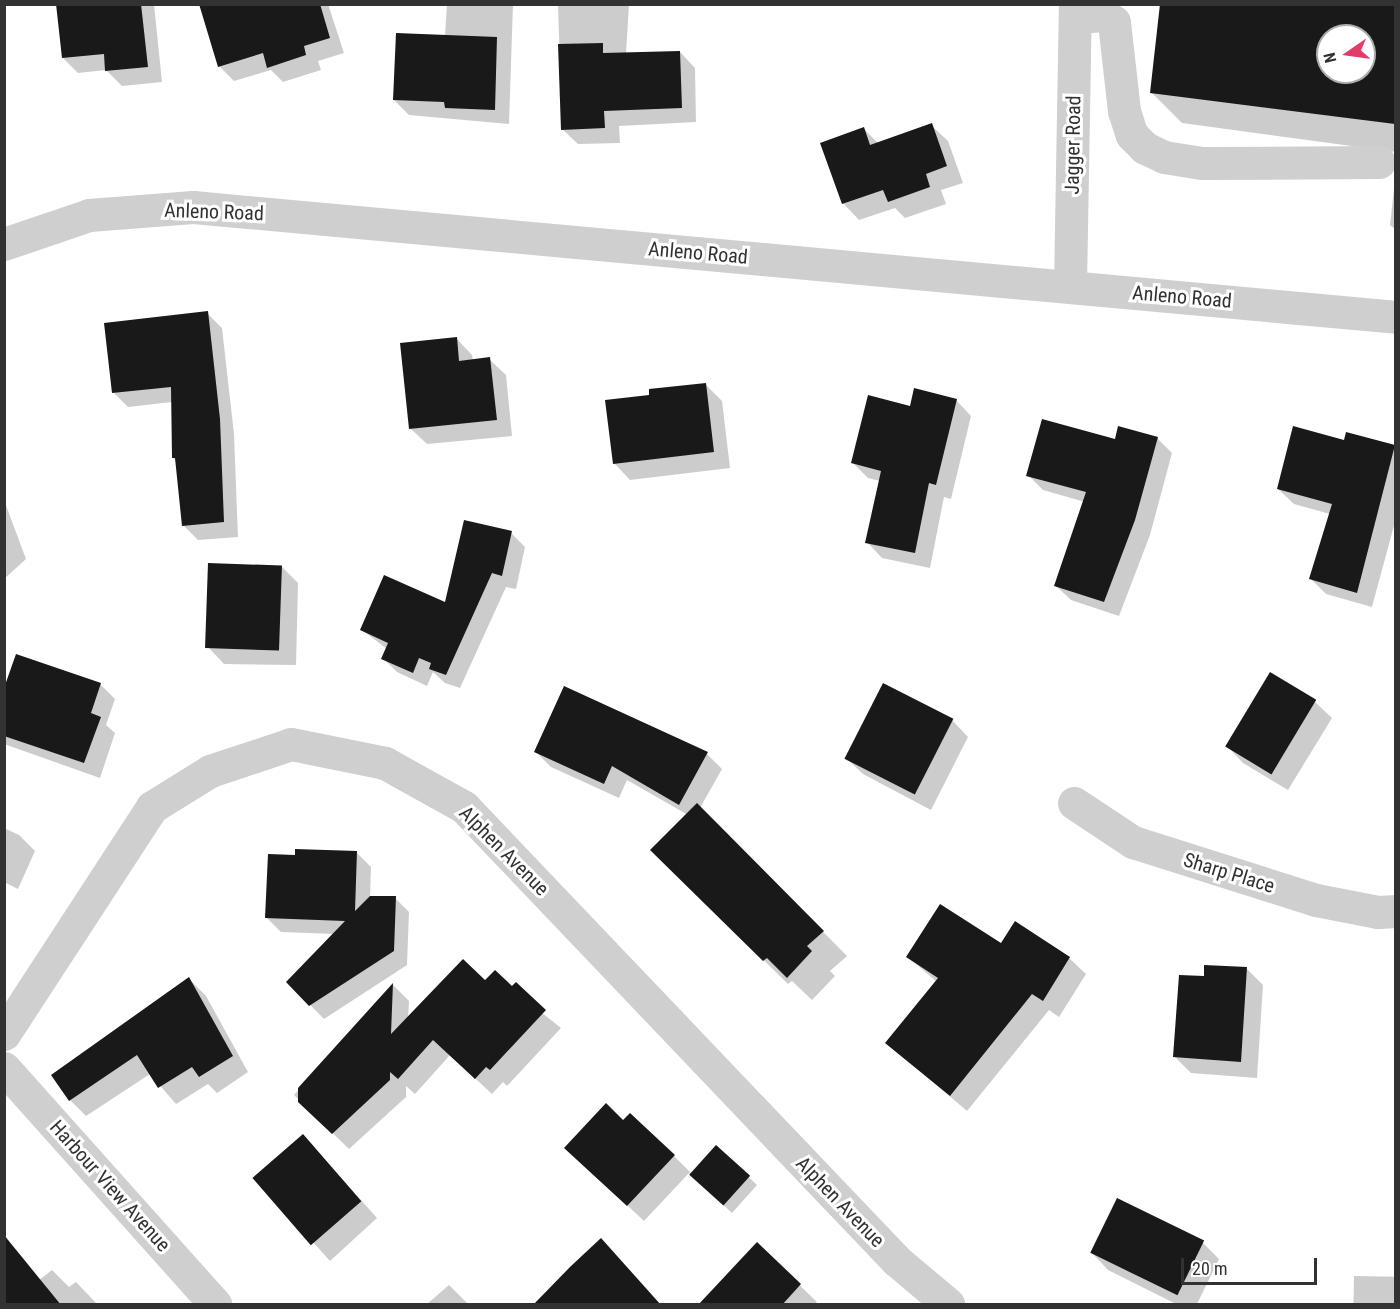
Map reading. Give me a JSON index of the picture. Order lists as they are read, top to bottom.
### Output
{
  "streets": {
    "street": [
      "Jagger Road",
      "Anleno Road",
      "Alphen Avenue",
      "Sharp Place",
      "Harbour View Avenue"
    ]
  },
  "crossings": [
    ["Jagger Road", "Anleno Road"]
  ],
  "scale_bar": "20 m",
  "north": "left"
}
